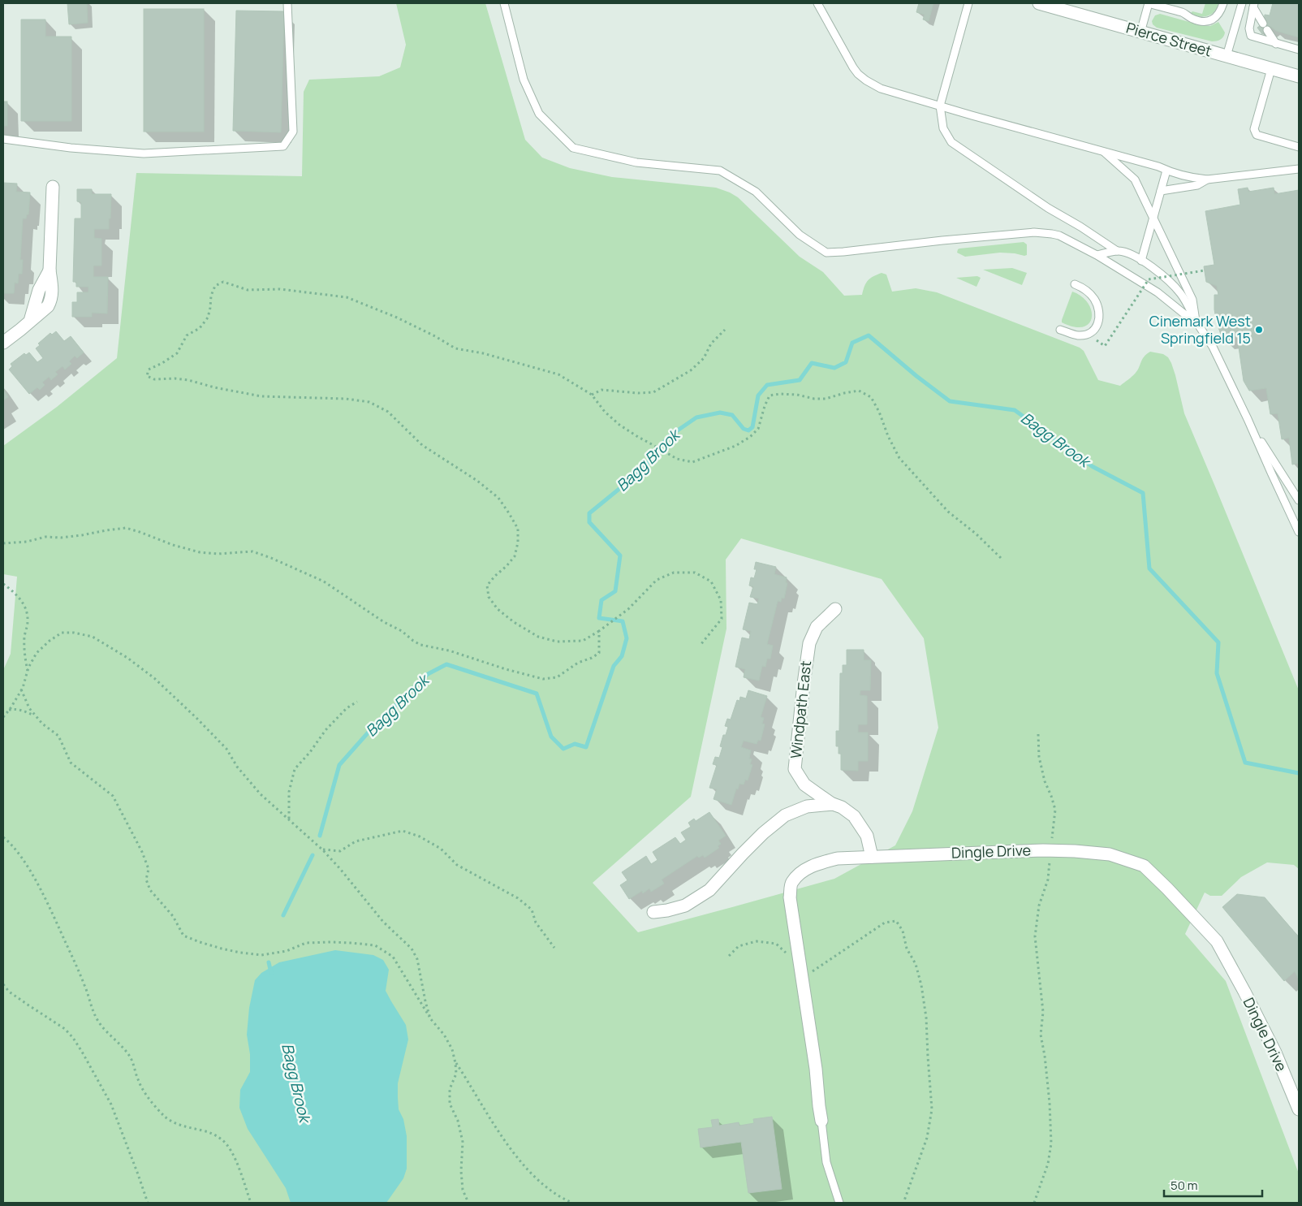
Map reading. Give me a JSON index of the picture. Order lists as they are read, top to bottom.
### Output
{
  "streets": {
    "street": ["Pierce Street", "Windpath East", "Dingle Drive"]
  },
  "crossings": [
    ["Windpath East", "Dingle Drive"]
  ],
  "water": ["Bagg Brook"],
  "places": ["Cinemark West Springfield 15"],
  "scale_bar": "50 m"
}
